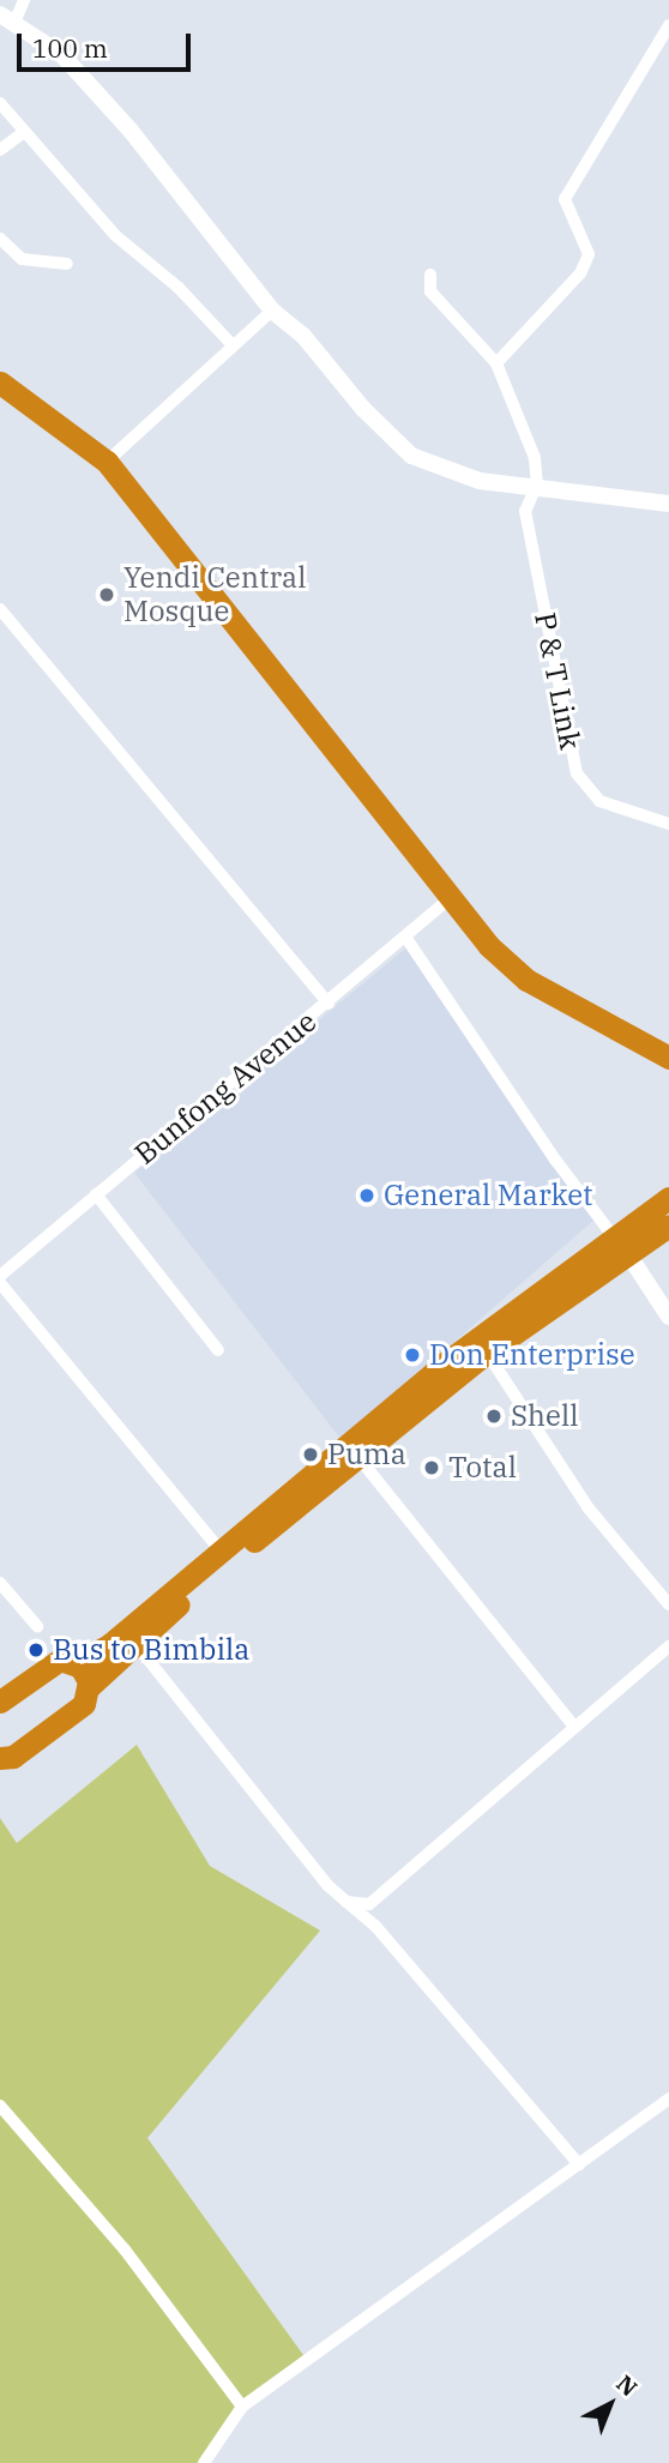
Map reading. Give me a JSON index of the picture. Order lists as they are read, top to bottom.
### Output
{
  "streets": {
    "street": ["P & T Link", "Bunfong Avenue"]
  },
  "places": [
    "Yendi Central Mosque",
    "General Market",
    "Don Enterprise",
    "Shell",
    "Puma",
    "Total",
    "Bus to Bimbila"
  ],
  "scale_bar": "100 m",
  "north": "top right"
}
